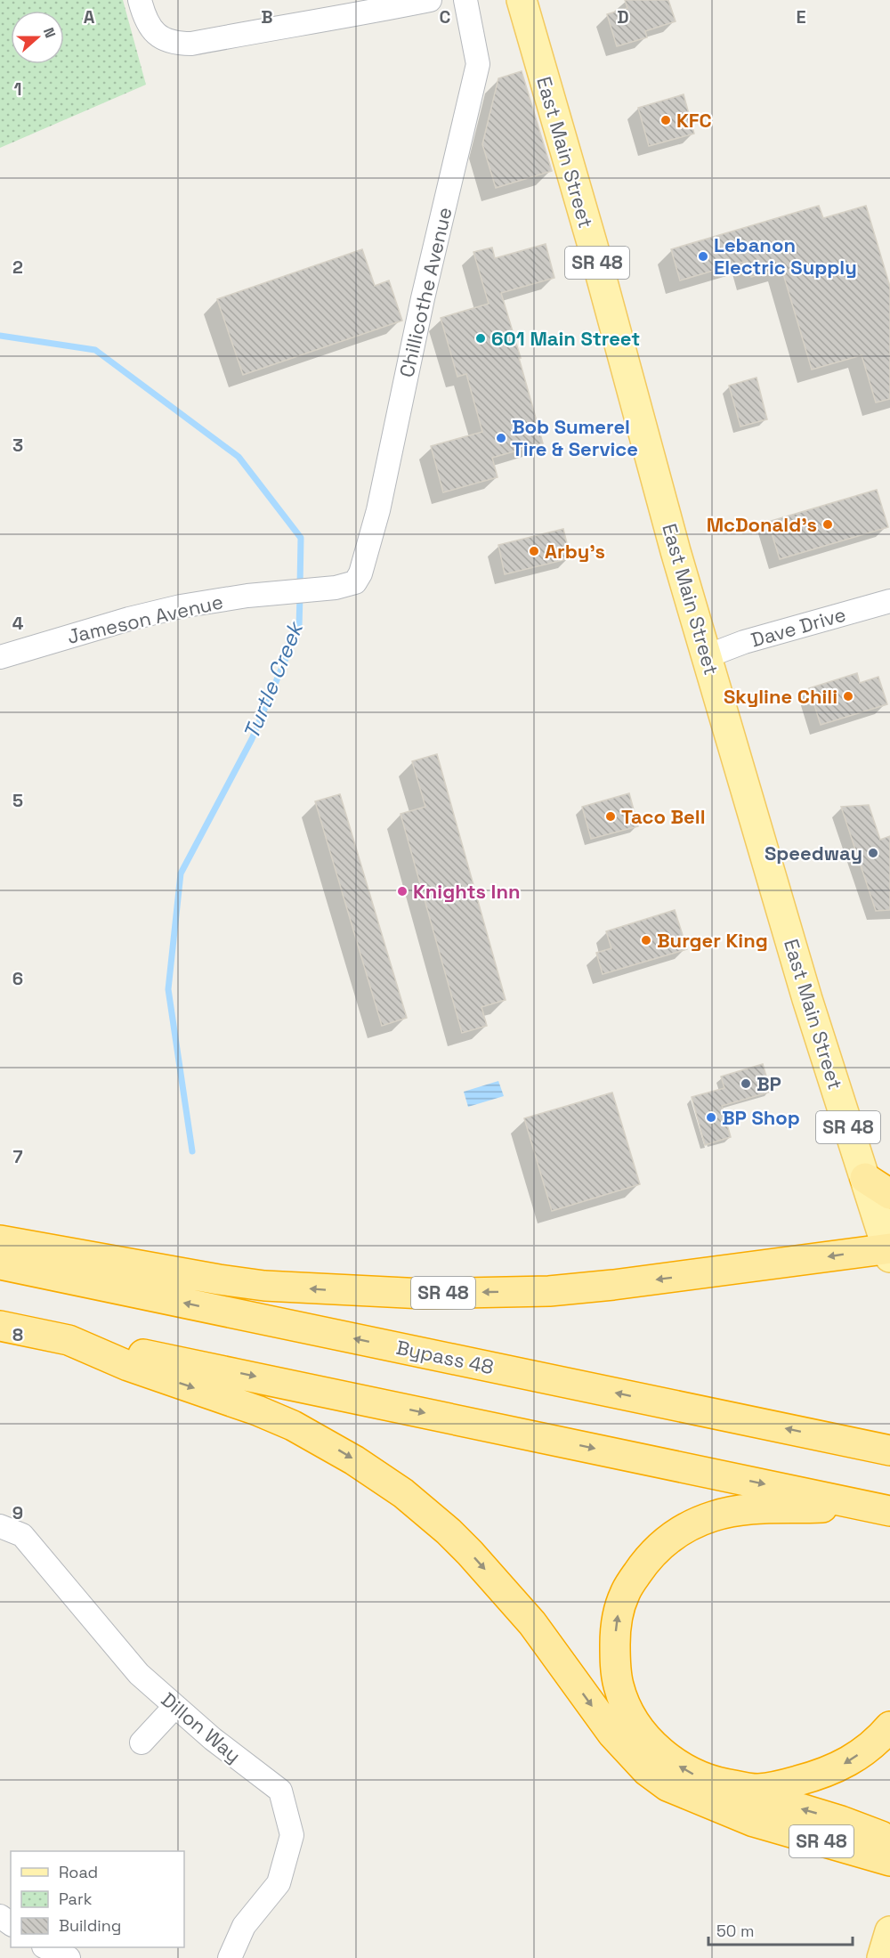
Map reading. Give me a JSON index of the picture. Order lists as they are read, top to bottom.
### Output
{
  "streets": {
    "highway": ["SR 48", "Bypass 48"],
    "main road": ["East Main Street"],
    "street": [
      "Chillicothe Avenue",
      "Jameson Avenue",
      "Dave Drive",
      "Dillon Way"
    ]
  },
  "crossings": [
    ["East Main Street", "SR 48"],
    ["East Main Street", "Dave Drive"],
    ["Chillicothe Avenue", "Jameson Avenue"]
  ],
  "water": ["Turtle Creek"],
  "places": [
    "KFC",
    "Lebanon Electric Supply",
    "601 Main Street",
    "Bob Sumerel Tire & Service",
    "McDonald's",
    "Arby's",
    "Skyline Chili",
    "Taco Bell",
    "Speedway",
    "Knights Inn",
    "Burger King",
    "BP",
    "BP Shop"
  ],
  "legend": ["Road", "Park", "Building"],
  "scale_bar": "50 m",
  "north": "right",
  "grid": {
    "columns": [
      "A",
      "B",
      "C",
      "D",
      "E"
    ],
    "rows": [
      "1",
      "2",
      "3",
      "4",
      "5",
      "6",
      "7",
      "8",
      "9"
    ]
  }
}
